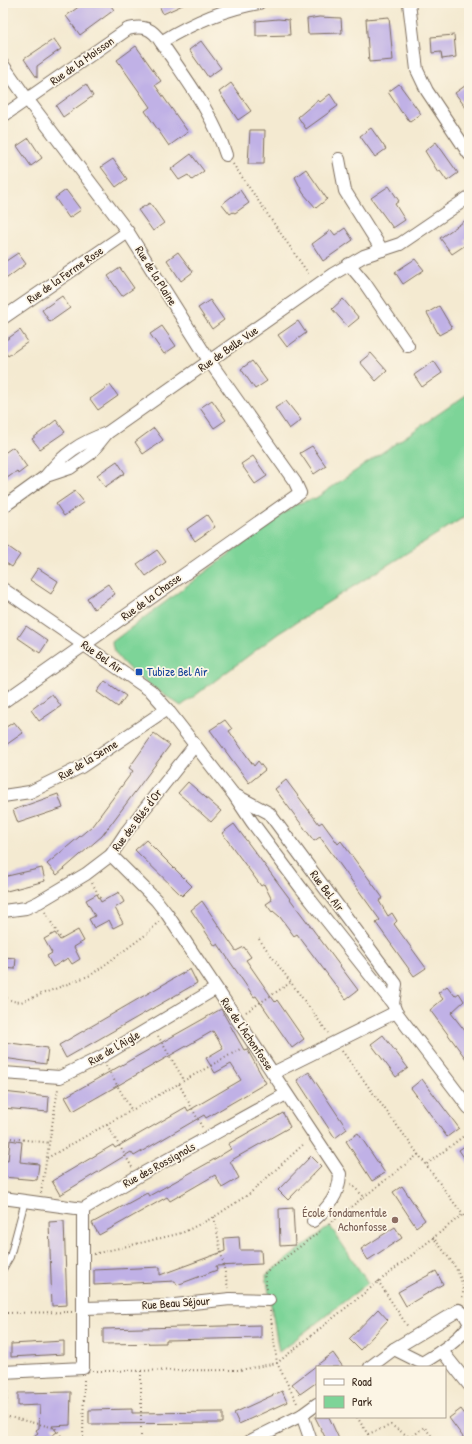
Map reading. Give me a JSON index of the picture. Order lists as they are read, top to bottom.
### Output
{
  "streets": {
    "street": [
      "Rue de la Moisson",
      "Rue de la Ferme Rose",
      "Rue de la Plaine",
      "Rue de Belle Vue",
      "Rue de la Chasse",
      "Rue Bel Air",
      "Rue de la Senne",
      "Rue des Blés d'Or",
      "Rue de l'Achonfosse",
      "Rue de l'Aigle",
      "Rue des Rossignols",
      "Rue Beau Séjour"
    ]
  },
  "crossings": [
    ["Rue de la Moisson", "Rue de la Plaine"],
    ["Rue de la Ferme Rose", "Rue de la Plaine"],
    ["Rue de la Plaine", "Rue de Belle Vue"],
    ["Rue de la Plaine", "Rue de la Chasse"],
    ["Rue de la Chasse", "Rue Bel Air"],
    ["Rue Bel Air", "Rue de la Senne"],
    ["Rue Bel Air", "Rue des Blés d'Or"],
    ["Rue des Blés d'Or", "Rue de l'Achonfosse"],
    ["Rue de l'Achonfosse", "Rue de l'Aigle"],
    ["Rue de l'Achonfosse", "Rue des Rossignols"]
  ],
  "places": {
    "transit": ["Tubize Bel Air"],
    "other": ["École fondamentale Achonfosse"]
  },
  "legend": ["Road", "Park"]
}
